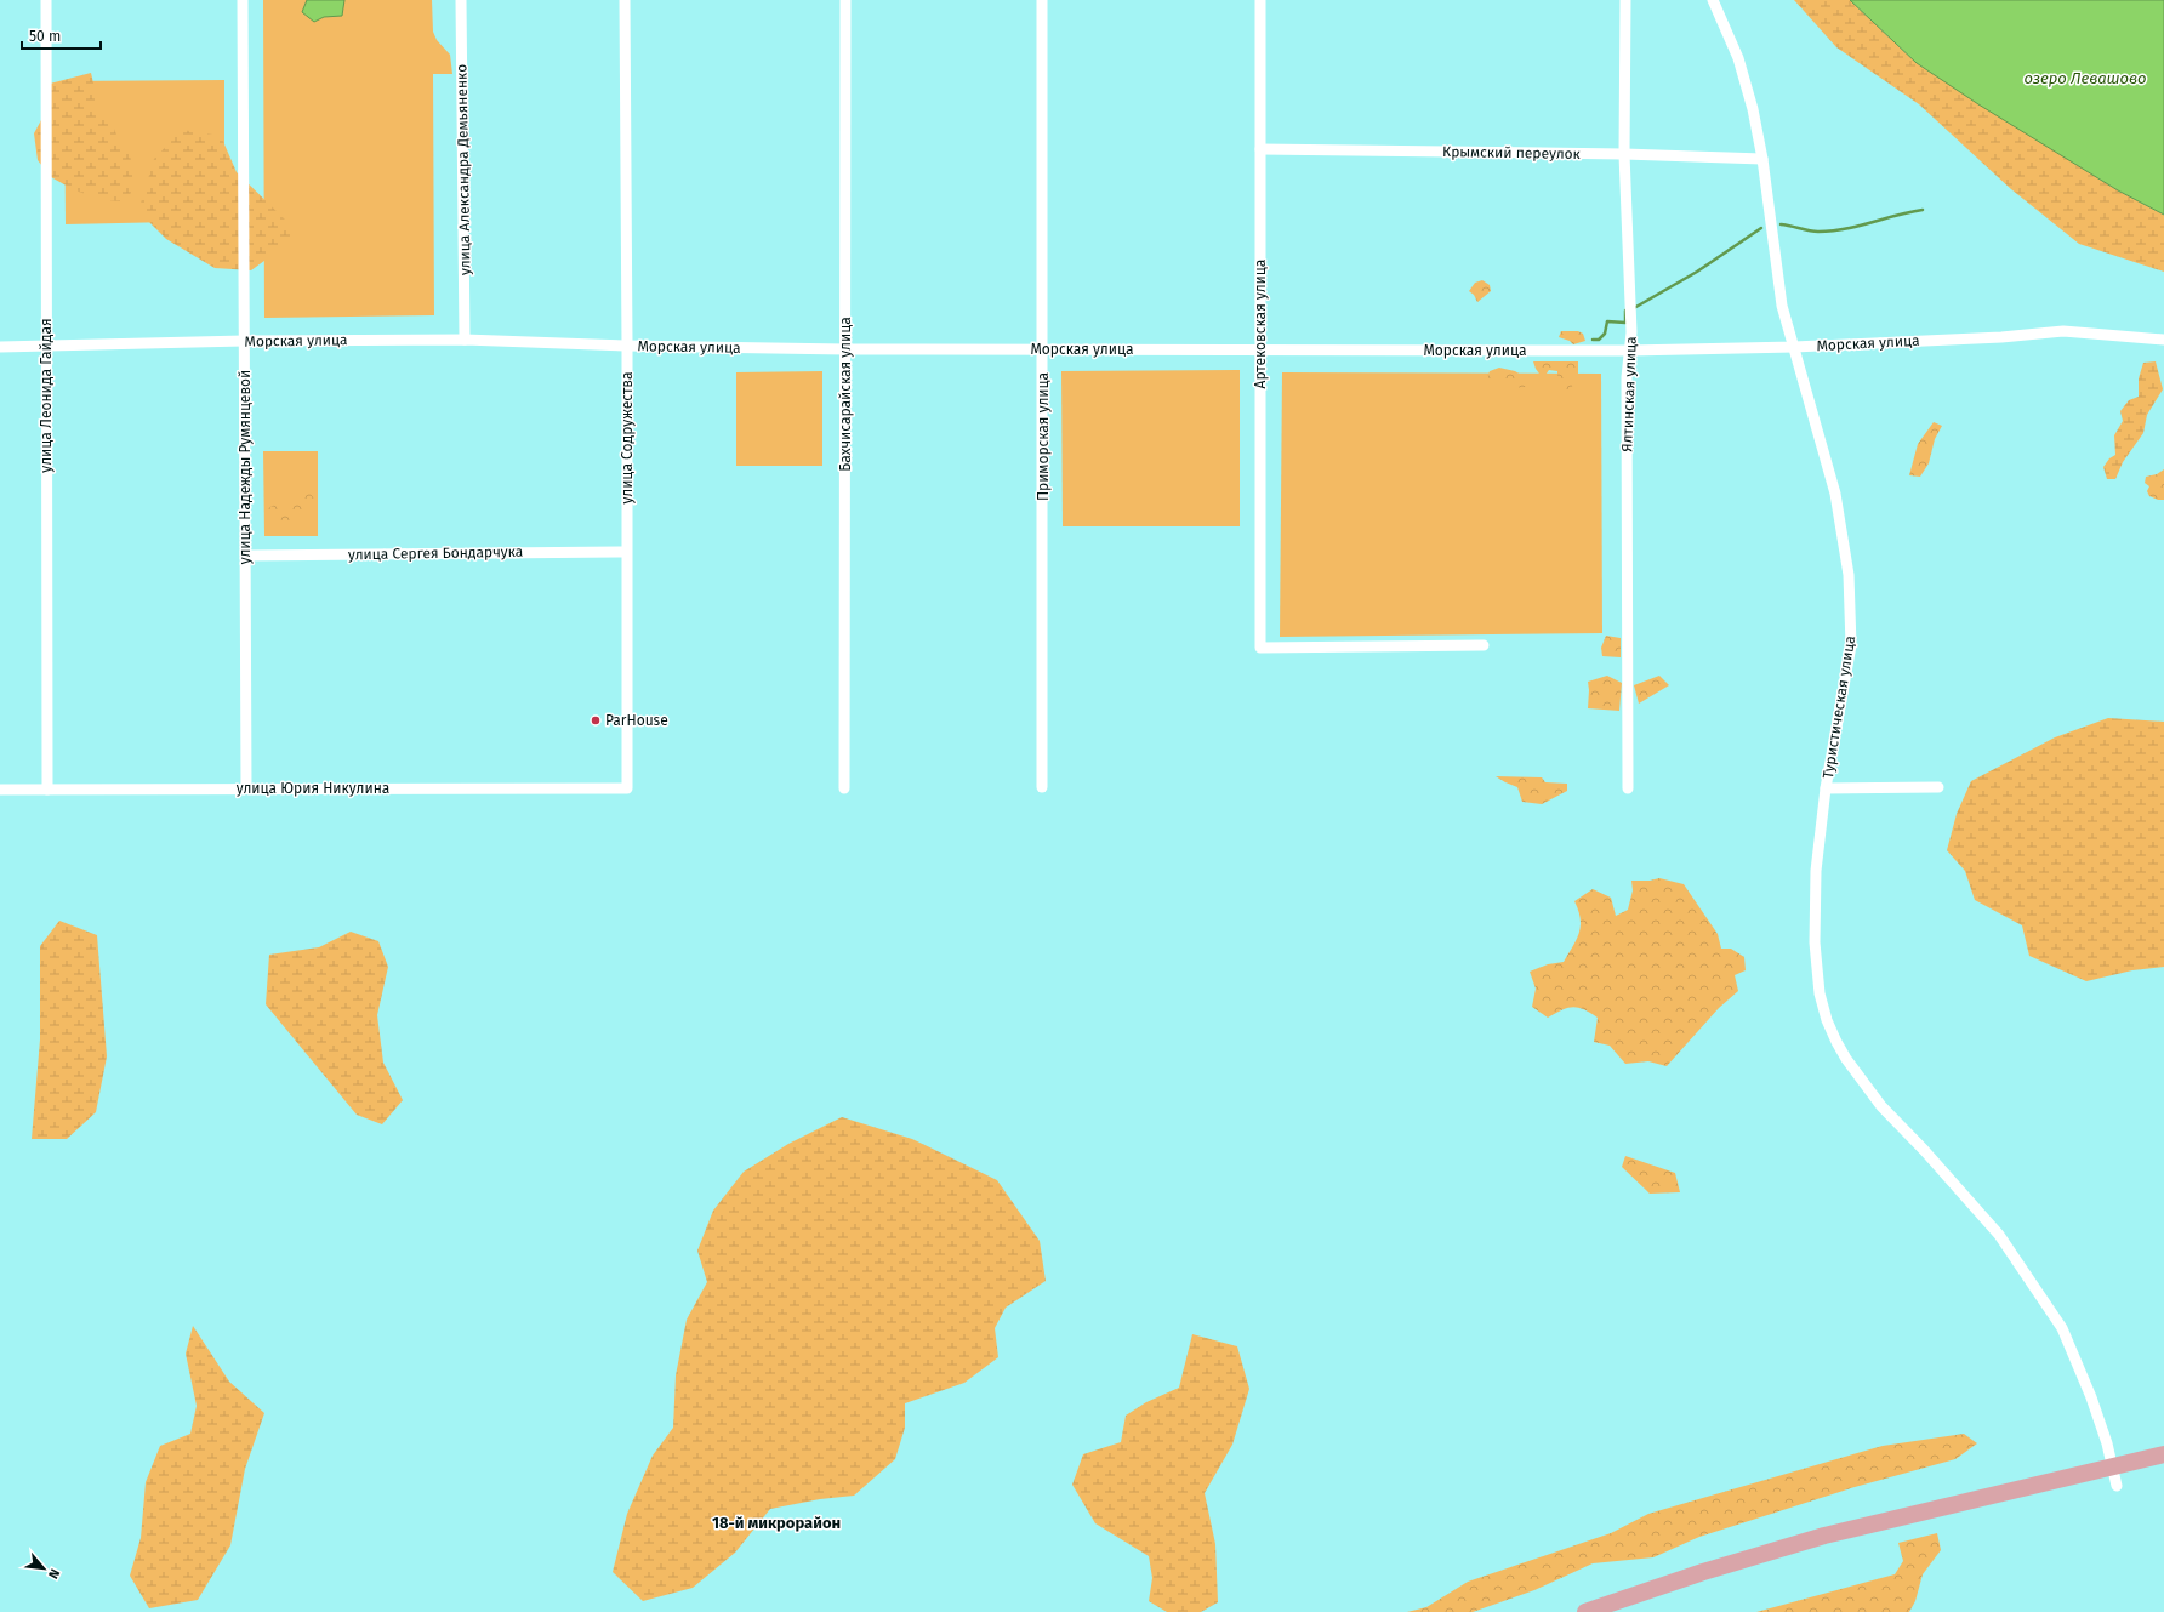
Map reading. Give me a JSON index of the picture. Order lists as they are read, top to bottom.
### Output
{
  "streets": {
    "street": [
      "Крымский переулок",
      "улица Александра Демьяненко",
      "Артековская улица",
      "Морская улица",
      "Бахчисарайская улица",
      "Ялтинская улица",
      "улица Леонида Гайдая",
      "Приморская улица",
      "улица Содружества",
      "улица Надежды Румянцевой",
      "улица Сергея Бондарчука",
      "Туристическая улица",
      "улица Юрия Никулина"
    ]
  },
  "crossings": [
    ["Крымский переулок", "Артековская улица"],
    ["Крымский переулок", "Ялтинская улица"],
    ["Крымский переулок", "Туристическая улица"],
    ["улица Александра Демьяненко", "Морская улица"],
    ["Артековская улица", "Морская улица"],
    ["Морская улица", "Бахчисарайская улица"],
    ["Морская улица", "Ялтинская улица"],
    ["Морская улица", "улица Леонида Гайдая"],
    ["Морская улица", "Приморская улица"],
    ["Морская улица", "улица Содружества"],
    ["Морская улица", "улица Надежды Румянцевой"],
    ["Морская улица", "Туристическая улица"],
    ["улица Леонида Гайдая", "улица Юрия Никулина"],
    ["улица Содружества", "улица Сергея Бондарчука"],
    ["улица Содружества", "улица Юрия Никулина"],
    ["улица Надежды Румянцевой", "улица Сергея Бондарчука"],
    ["улица Надежды Румянцевой", "улица Юрия Никулина"]
  ],
  "districts": ["18-й микрорайон"],
  "water": ["озеро Левашово"],
  "places": ["ParHouse"],
  "scale_bar": "50 m",
  "north": "bottom right"
}
